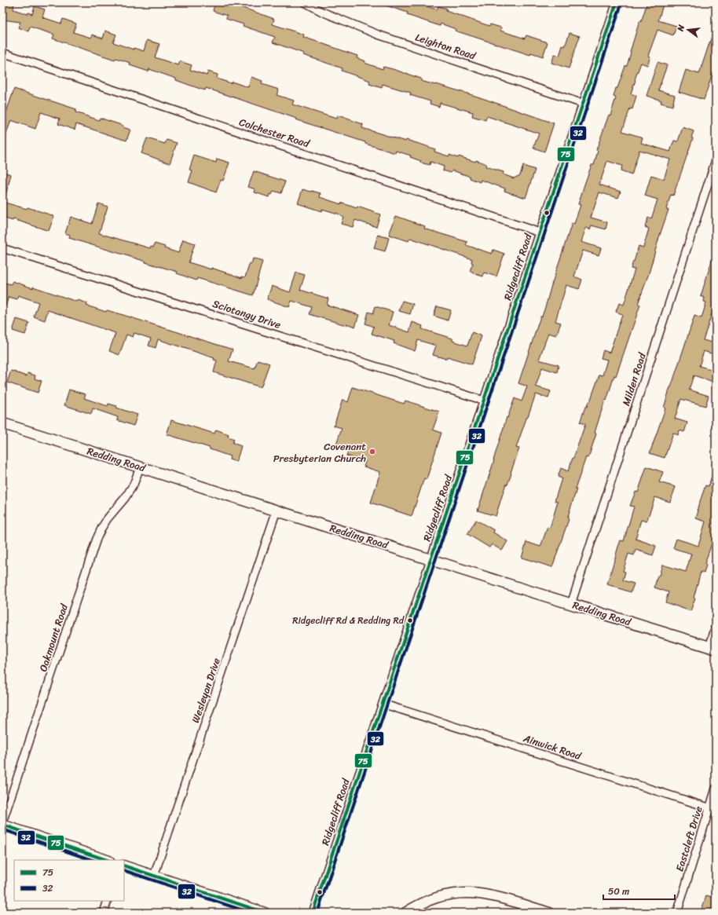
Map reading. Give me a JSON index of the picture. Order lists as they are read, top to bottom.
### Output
{
  "streets": {
    "main road": ["Redding Road"],
    "street": [
      "Leighton Road",
      "Colchester Road",
      "Ridgecliff Road",
      "Sciotangy Drive",
      "Milden Road",
      "Oakmount Road",
      "Wesleyan Drive",
      "Ainwick Road",
      "Eastcleft Drive"
    ]
  },
  "crossings": [
    ["Leighton Road", "Ridgecliff Road"],
    ["Colchester Road", "Ridgecliff Road"],
    ["Ridgecliff Road", "Sciotangy Drive"],
    ["Ridgecliff Road", "Redding Road"],
    ["Ridgecliff Road", "Ainwick Road"],
    ["Milden Road", "Redding Road"],
    ["Redding Road", "Oakmount Road"],
    ["Redding Road", "Wesleyan Drive"],
    ["Ainwick Road", "Eastcleft Drive"]
  ],
  "places": ["Covenant Presbyterian Church", "Ridgecliff Rd & Redding Rd"],
  "lines": ["transit line 75", "transit line 32"],
  "legend": ["75", "32"],
  "scale_bar": "50 m",
  "north": "left"
}
